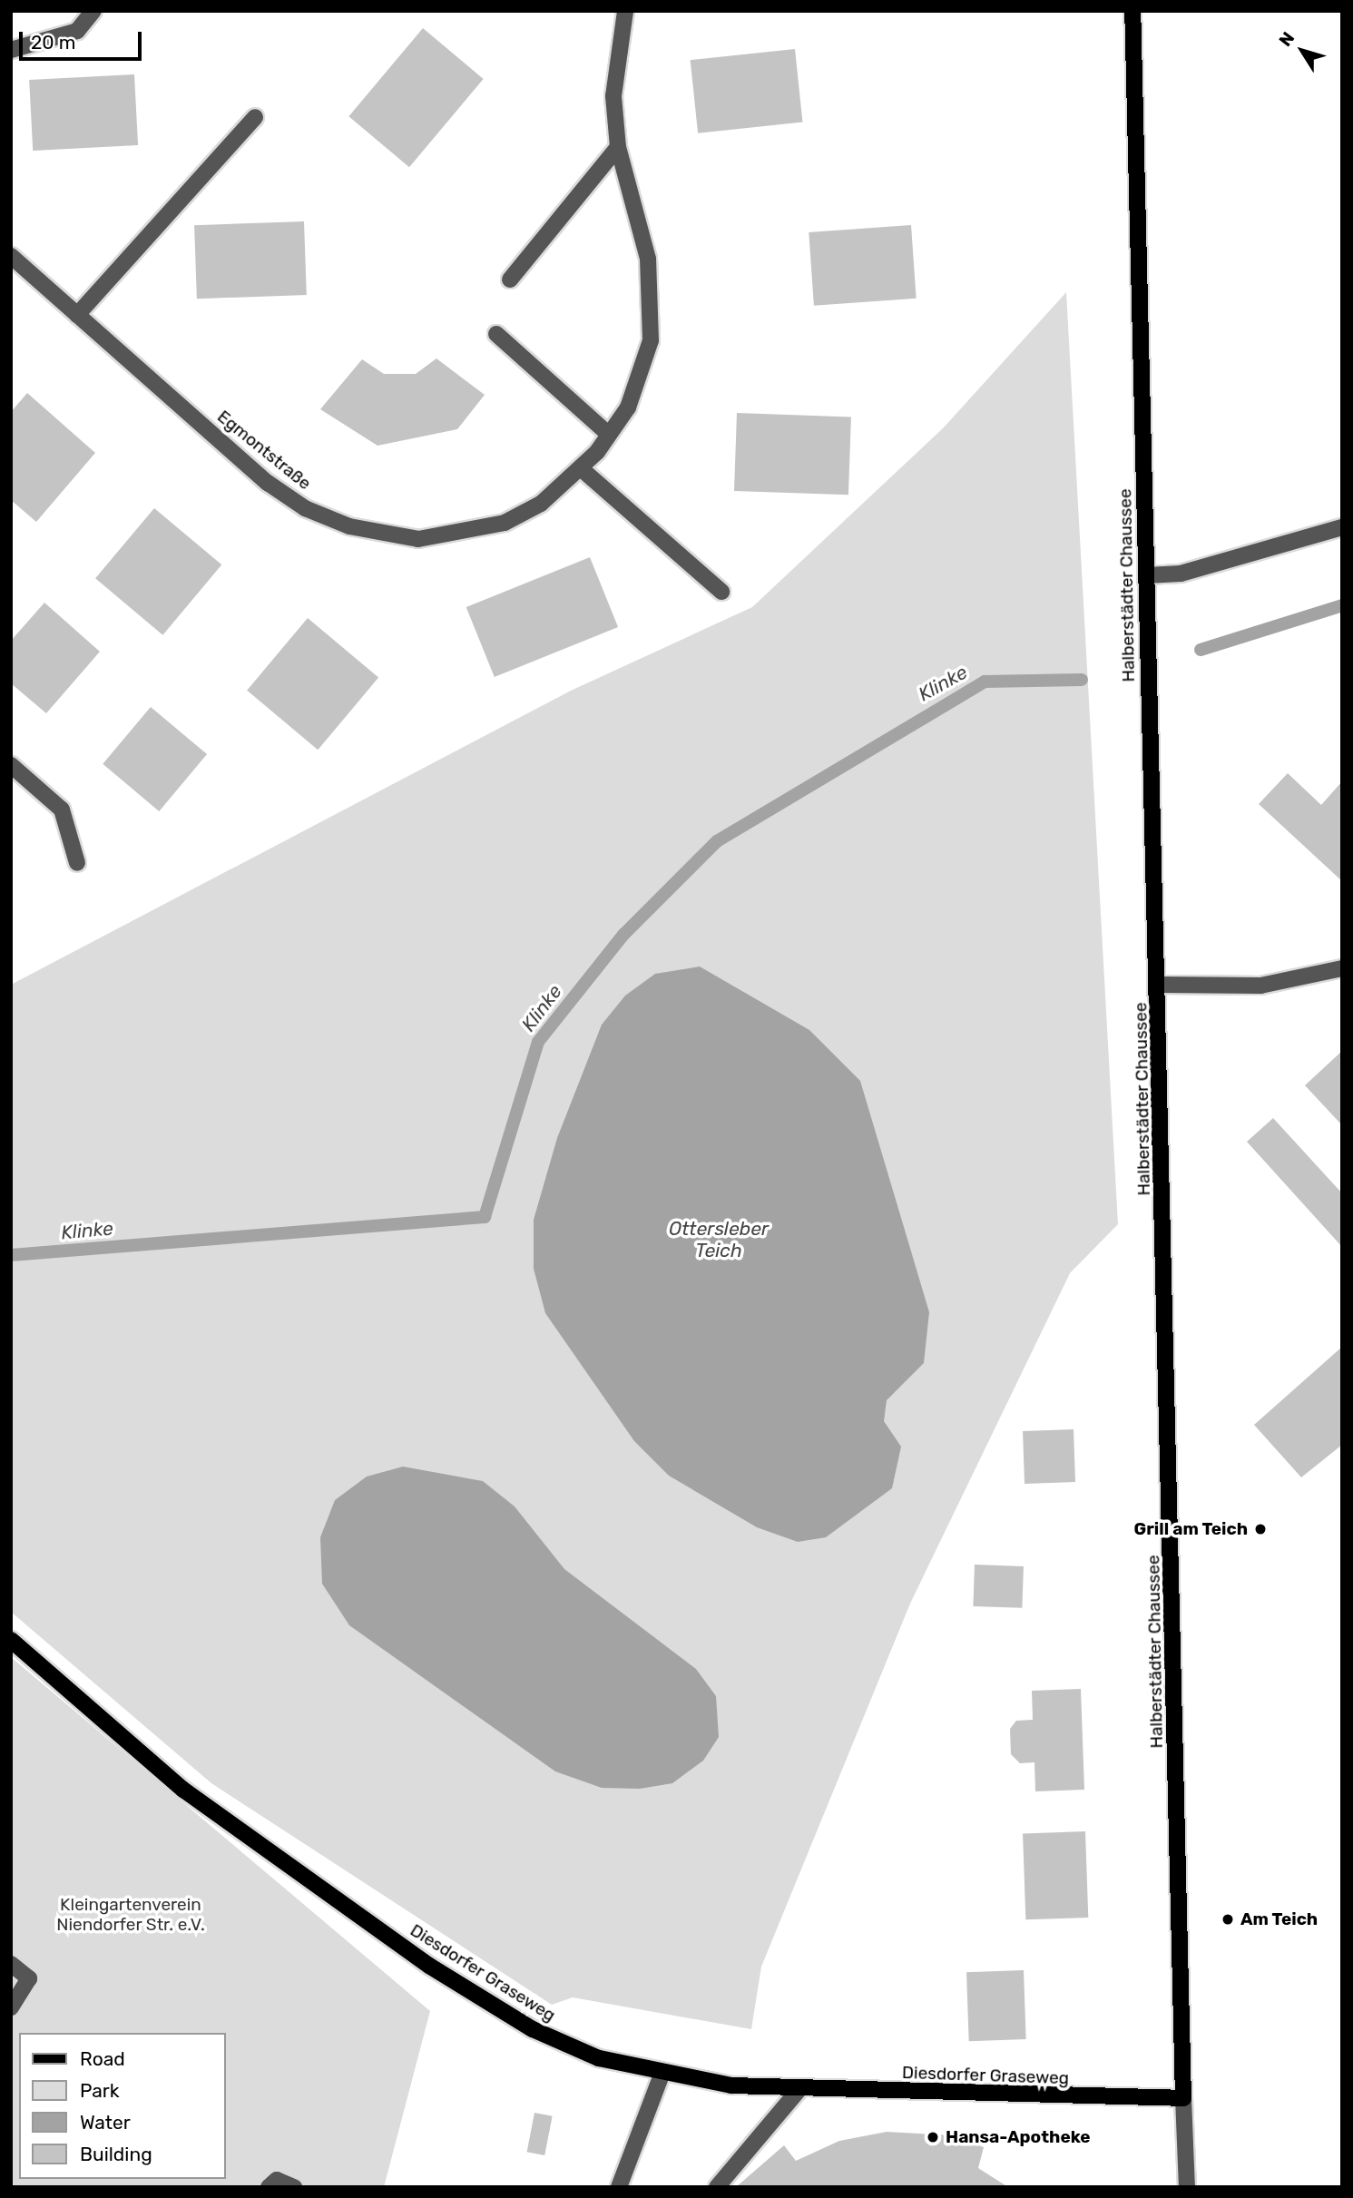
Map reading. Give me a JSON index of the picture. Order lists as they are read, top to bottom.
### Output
{
  "streets": {
    "main road": ["Halberstädter Chaussee", "Diesdorfer Graseweg"],
    "street": ["Egmontstraße"]
  },
  "crossings": [
    ["Halberstädter Chaussee", "Diesdorfer Graseweg"]
  ],
  "water": ["Klinke", "Ottersleber Teich"],
  "parks": ["Kleingartenverein Niendorfer Str. e.V."],
  "places": ["Grill am Teich", "Am Teich", "Hansa-Apotheke"],
  "legend": [
    "Road",
    "Park",
    "Water",
    "Building"
  ],
  "scale_bar": "20 m",
  "north": "top left"
}
